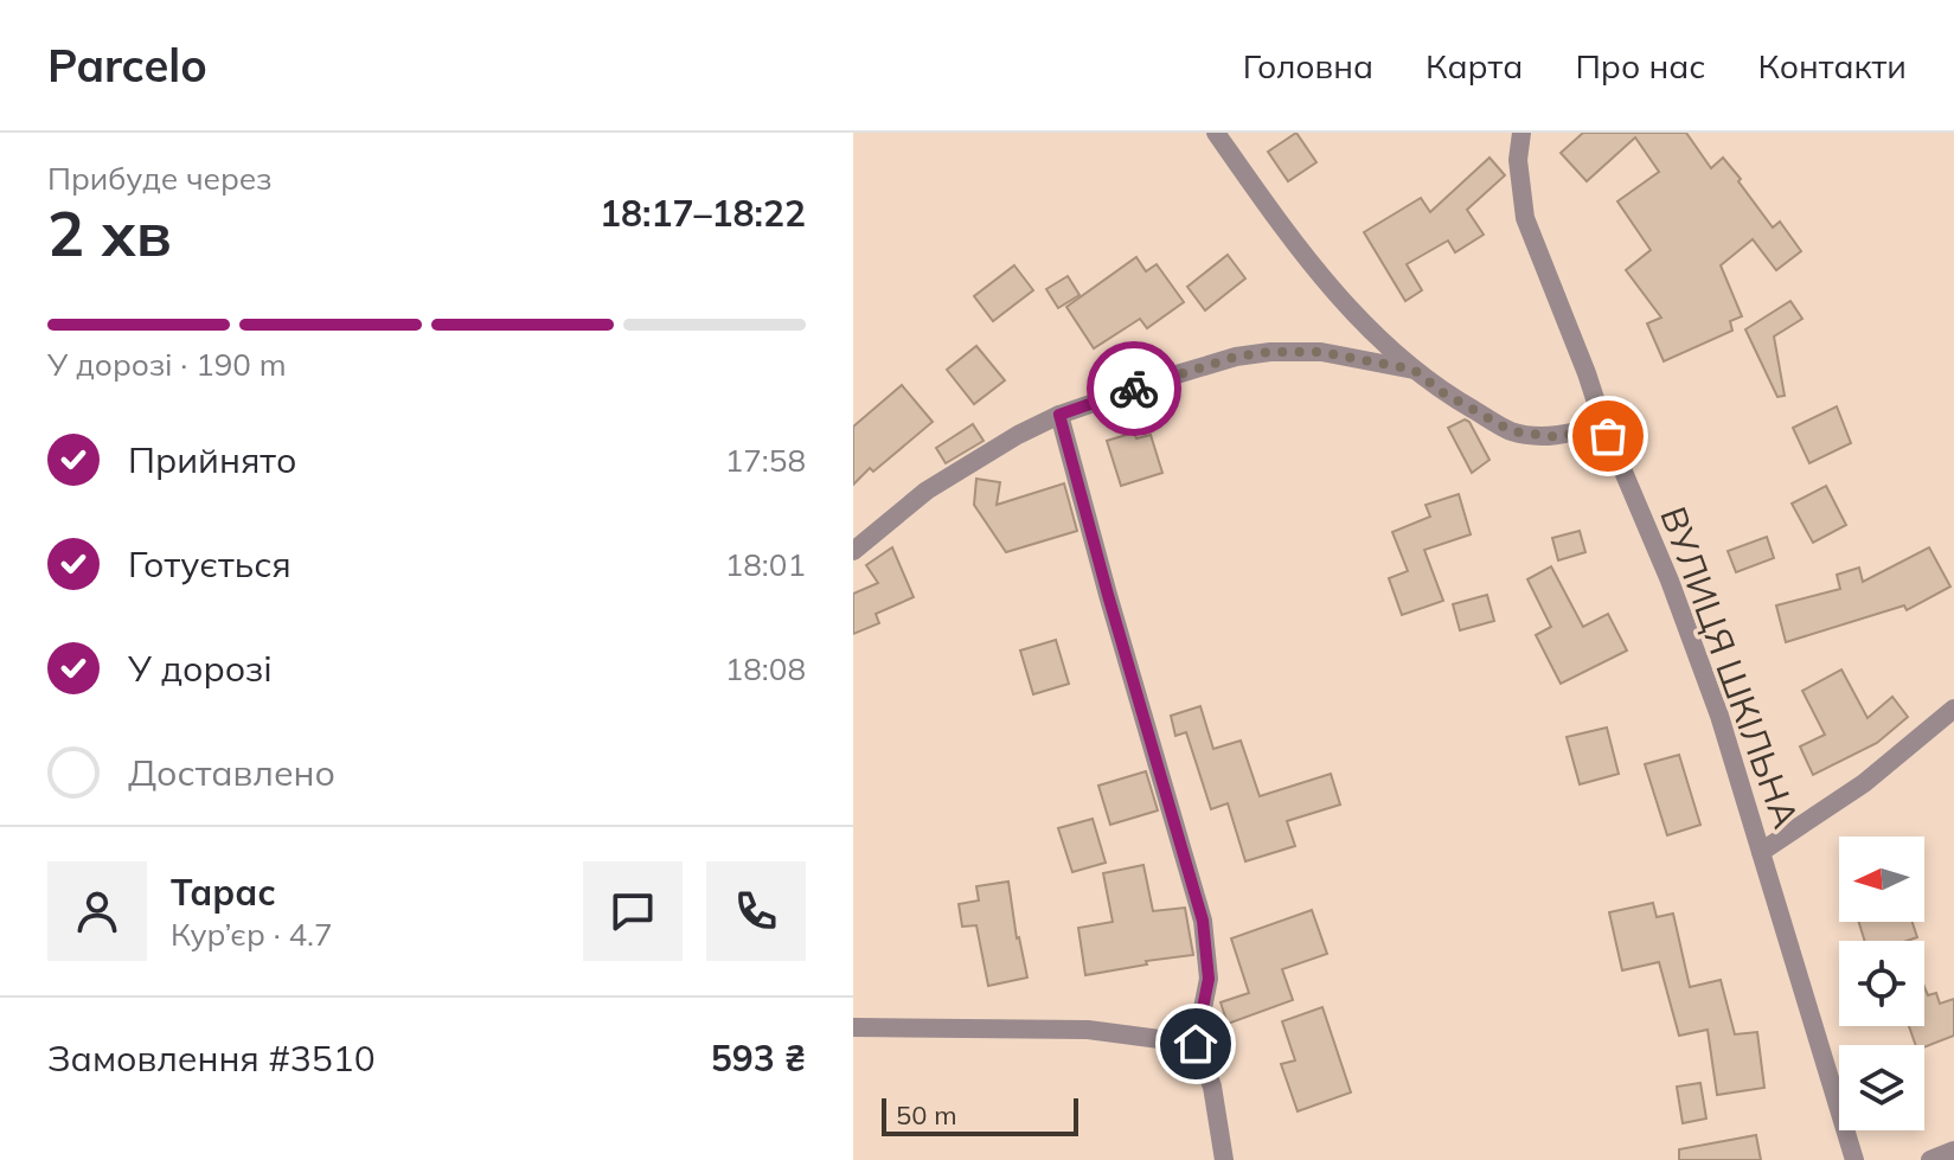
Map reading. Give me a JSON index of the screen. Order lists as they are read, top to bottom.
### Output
{
  "streets": {
    "street": ["ВУЛИЦЯ ШКІЛЬНА"]
  },
  "scale_bar": "50 m",
  "north": "left",
  "page": {
    "header": "Parcelo",
    "nav": [
      "Головна",
      "Карта",
      "Про нас",
      "Контакти"
    ],
    "heading": ["2 хв", "Прибуде через", "18:17–18:22"],
    "panel": [
      "Тарас",
      "Кур’єр · 4.7",
      "Замовлення #3510",
      "593 ₴"
    ],
    "bar": "У дорозі · 190 m",
    "list": [
      ["Прийнято", "17:58"],
      ["Готується", "18:01"],
      ["У дорозі", "18:08"],
      "Доставлено"
    ],
    "scale": "50 m"
  }
}
